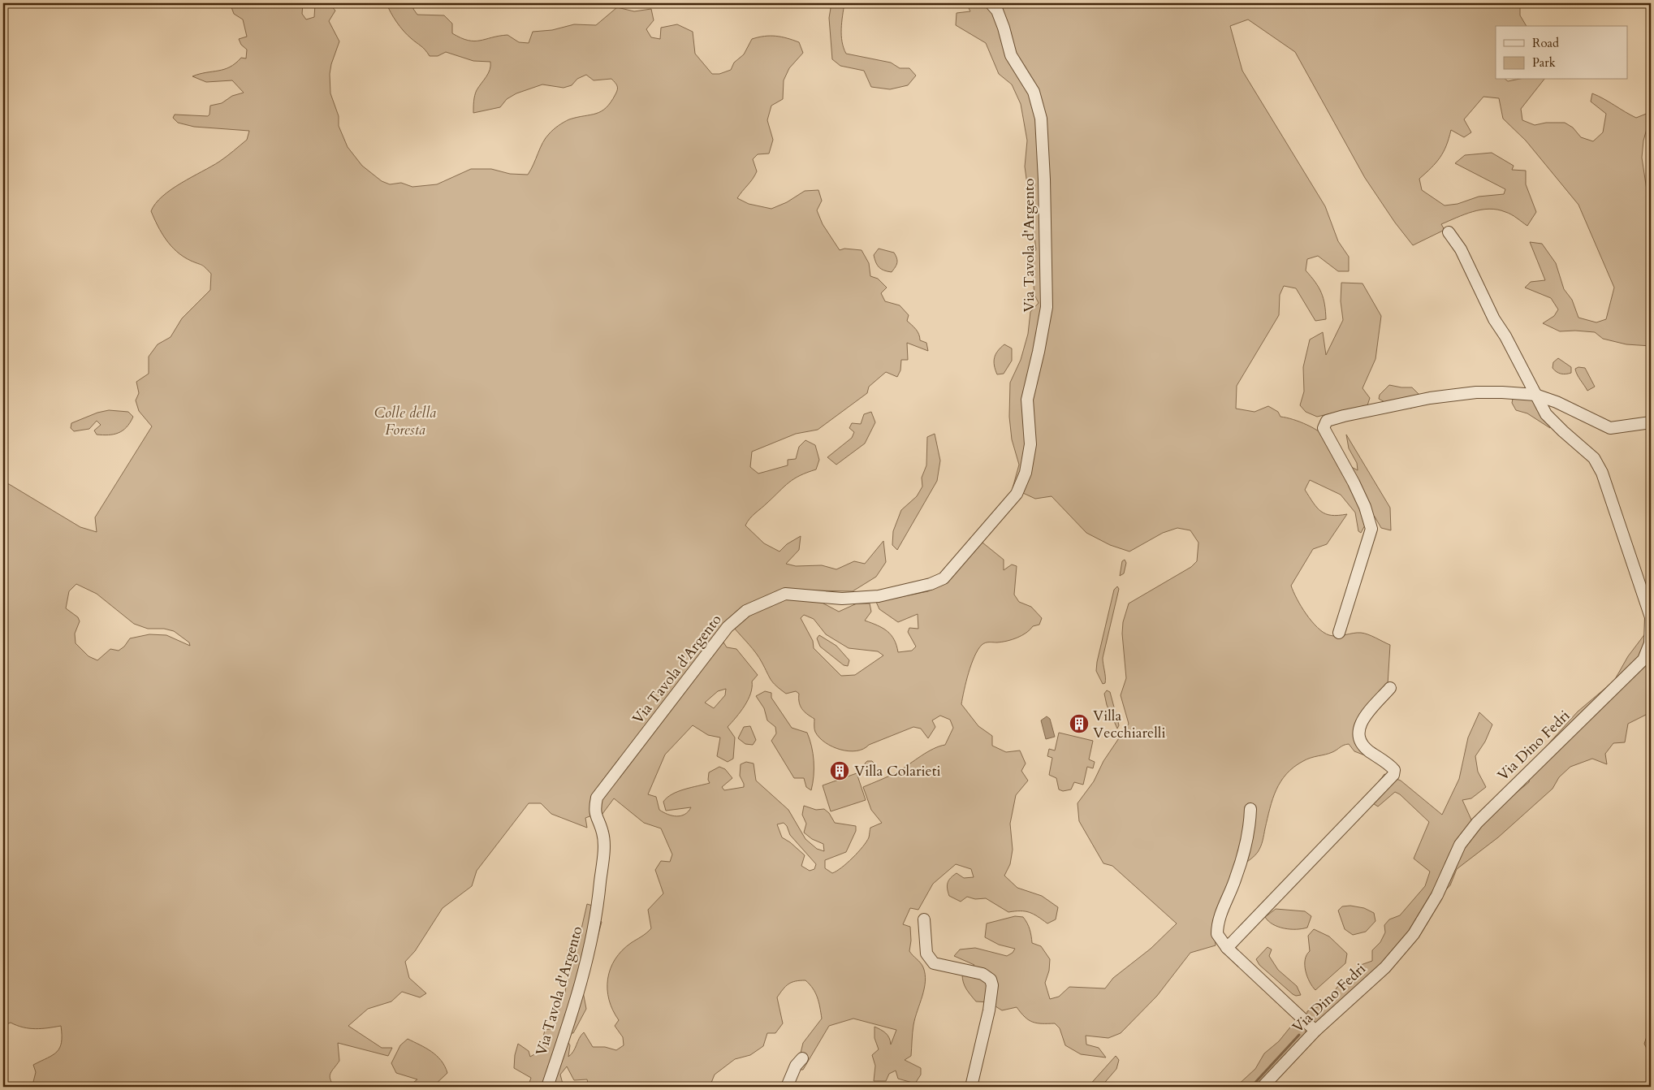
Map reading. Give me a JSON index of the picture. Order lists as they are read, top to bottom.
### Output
{
  "streets": {
    "street": ["Via Tavola d'Argento", "Via Dino Fedri"]
  },
  "parks": ["Colle della Foresta"],
  "places": {
    "building": ["Villa Vecchiarelli", "Villa Colarieti"]
  },
  "legend": ["Road", "Park"]
}
